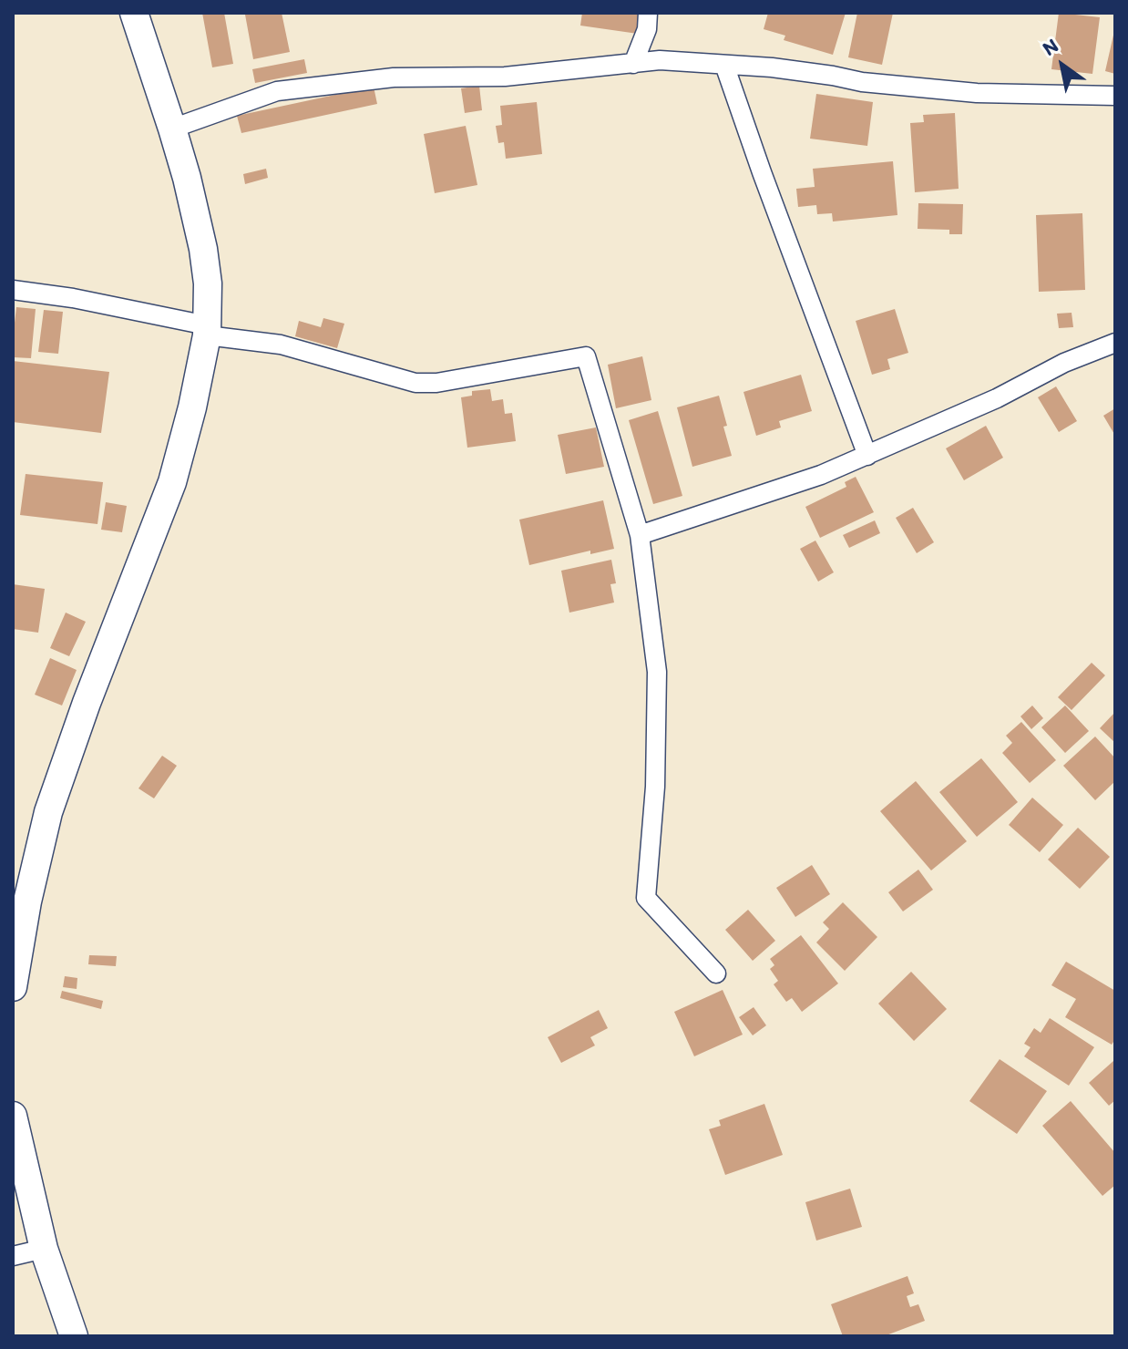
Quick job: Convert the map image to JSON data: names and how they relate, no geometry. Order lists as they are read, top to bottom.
{
  "north": "top left"
}
